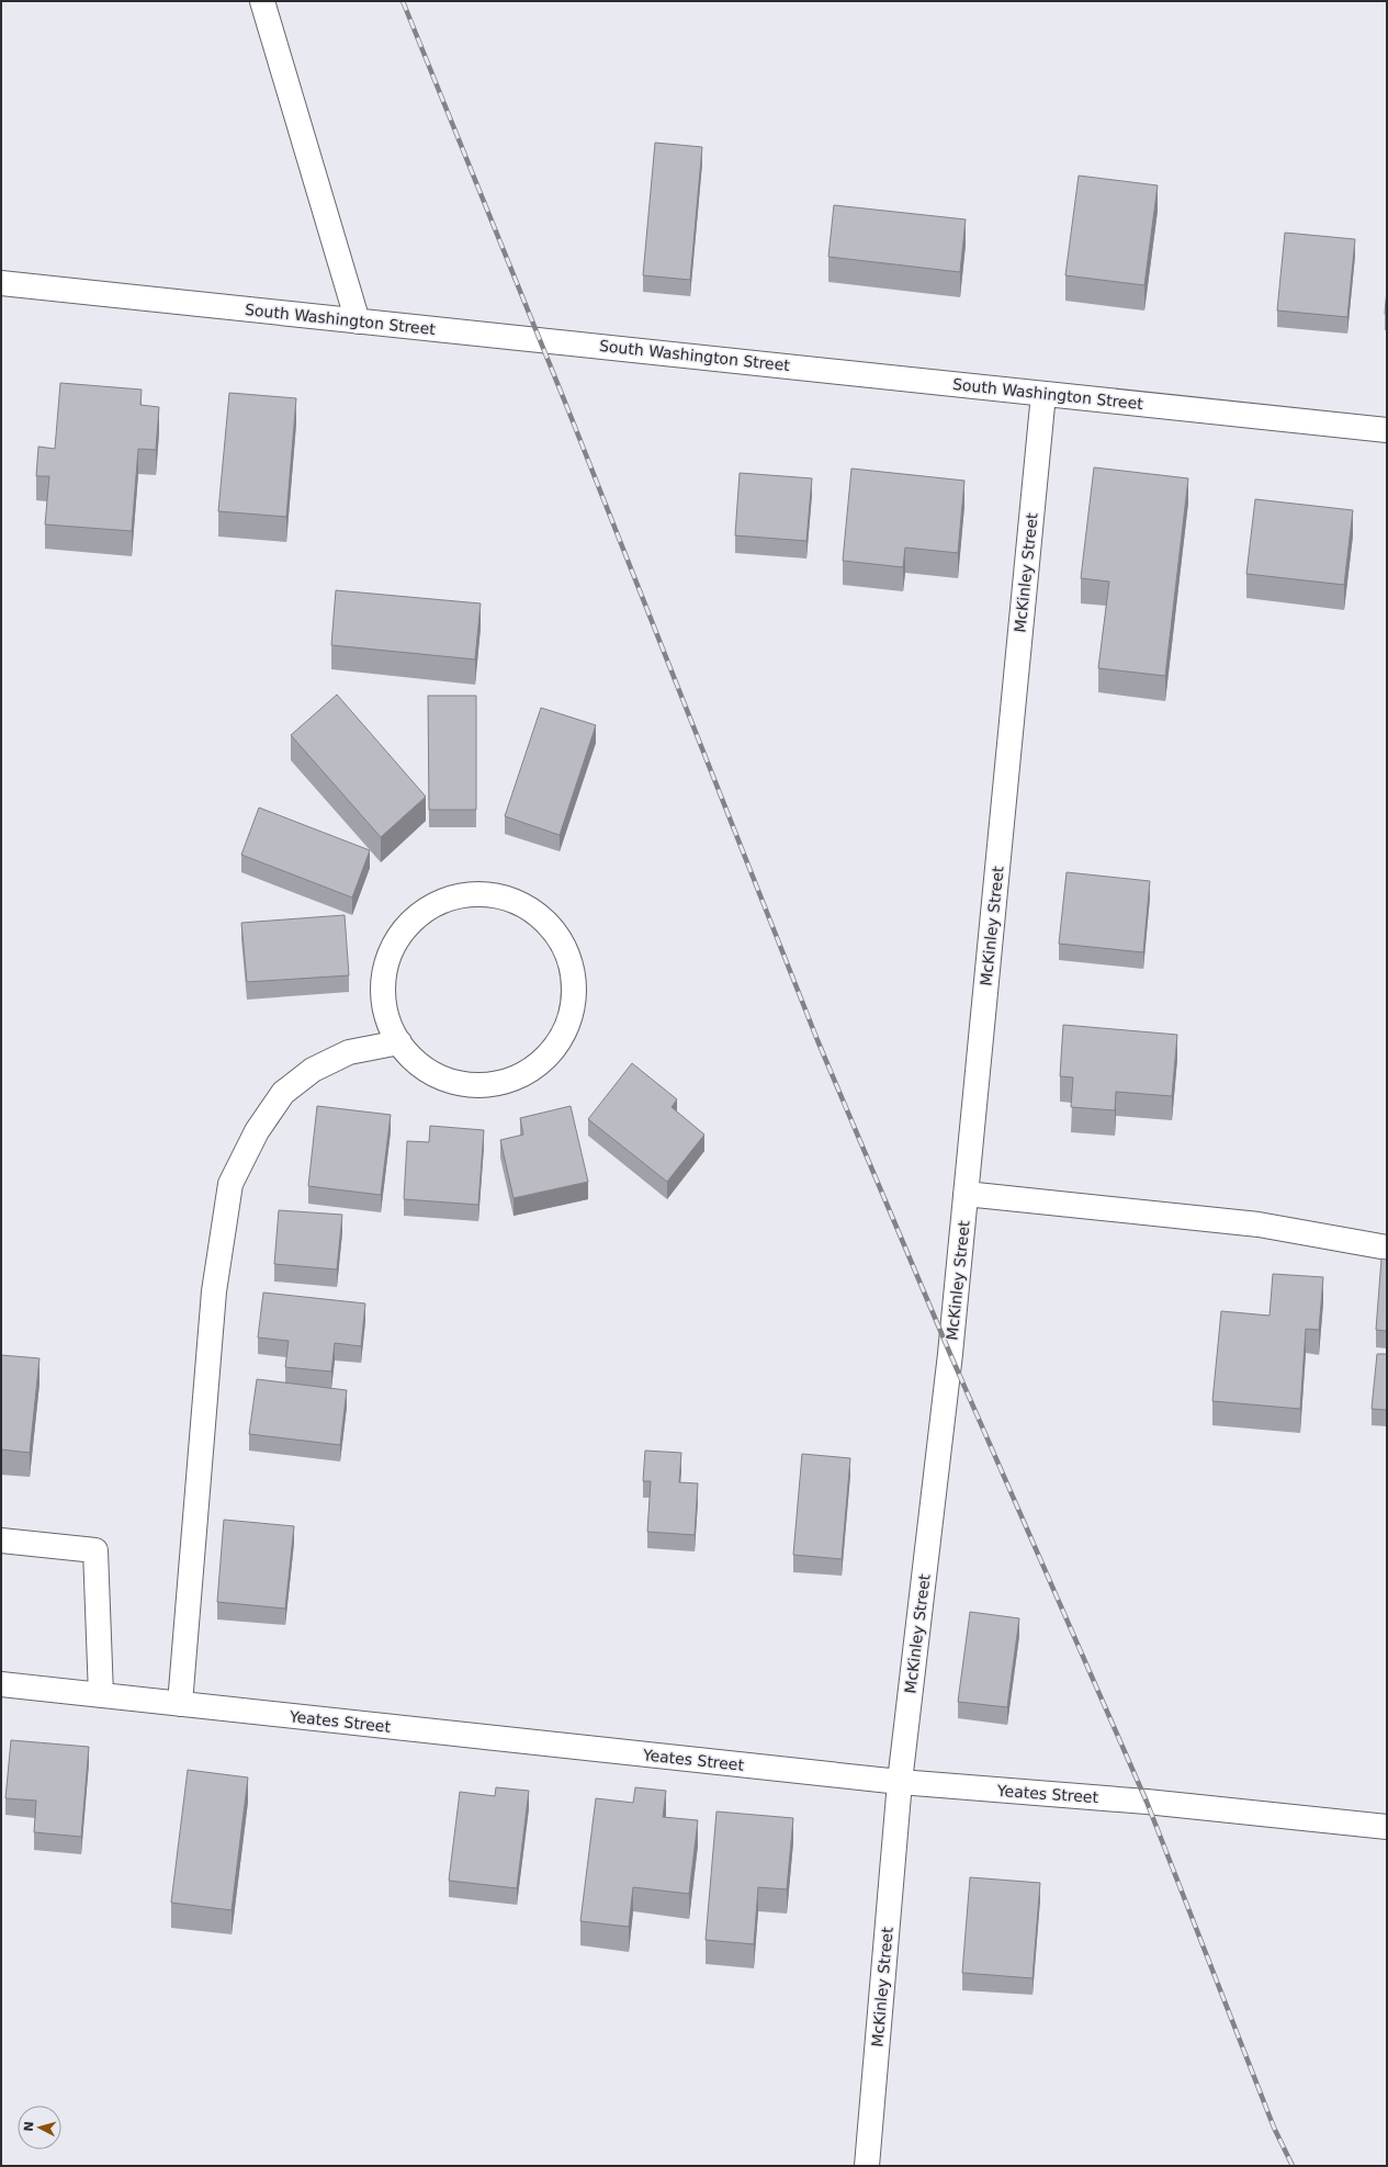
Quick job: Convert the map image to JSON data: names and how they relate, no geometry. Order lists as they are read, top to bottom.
{
  "streets": {
    "street": ["South Washington Street", "McKinley Street", "Yeates Street"]
  },
  "crossings": [
    ["South Washington Street", "McKinley Street"],
    ["McKinley Street", "Yeates Street"]
  ],
  "north": "left"
}
